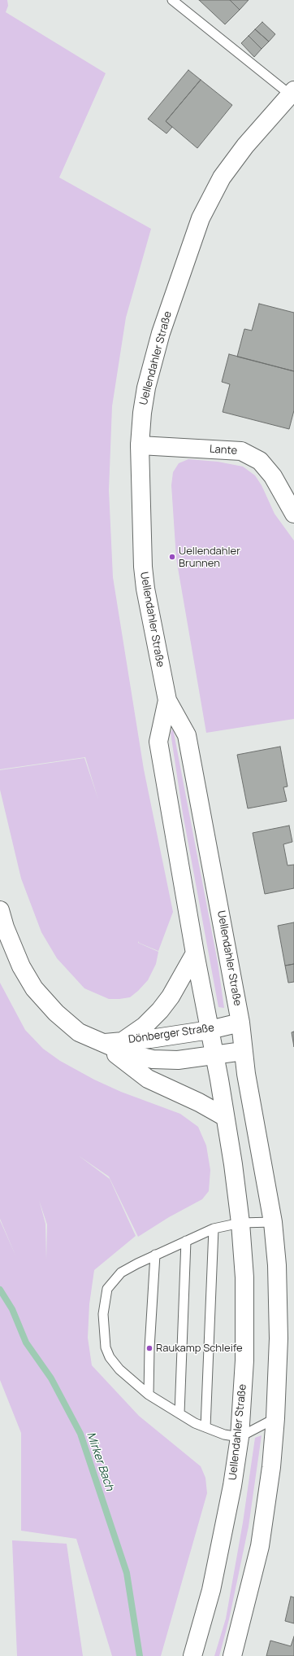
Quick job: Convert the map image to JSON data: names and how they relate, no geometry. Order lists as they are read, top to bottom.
{
  "streets": {
    "main road": ["Uellendahler Straße", "Lante", "Dönberger Straße"]
  },
  "crossings": [
    ["Uellendahler Straße", "Lante"],
    ["Uellendahler Straße", "Dönberger Straße"]
  ],
  "water": ["Mirker Bach"],
  "places": ["Uellendahler Brunnen", "Raukamp Schleife"]
}
